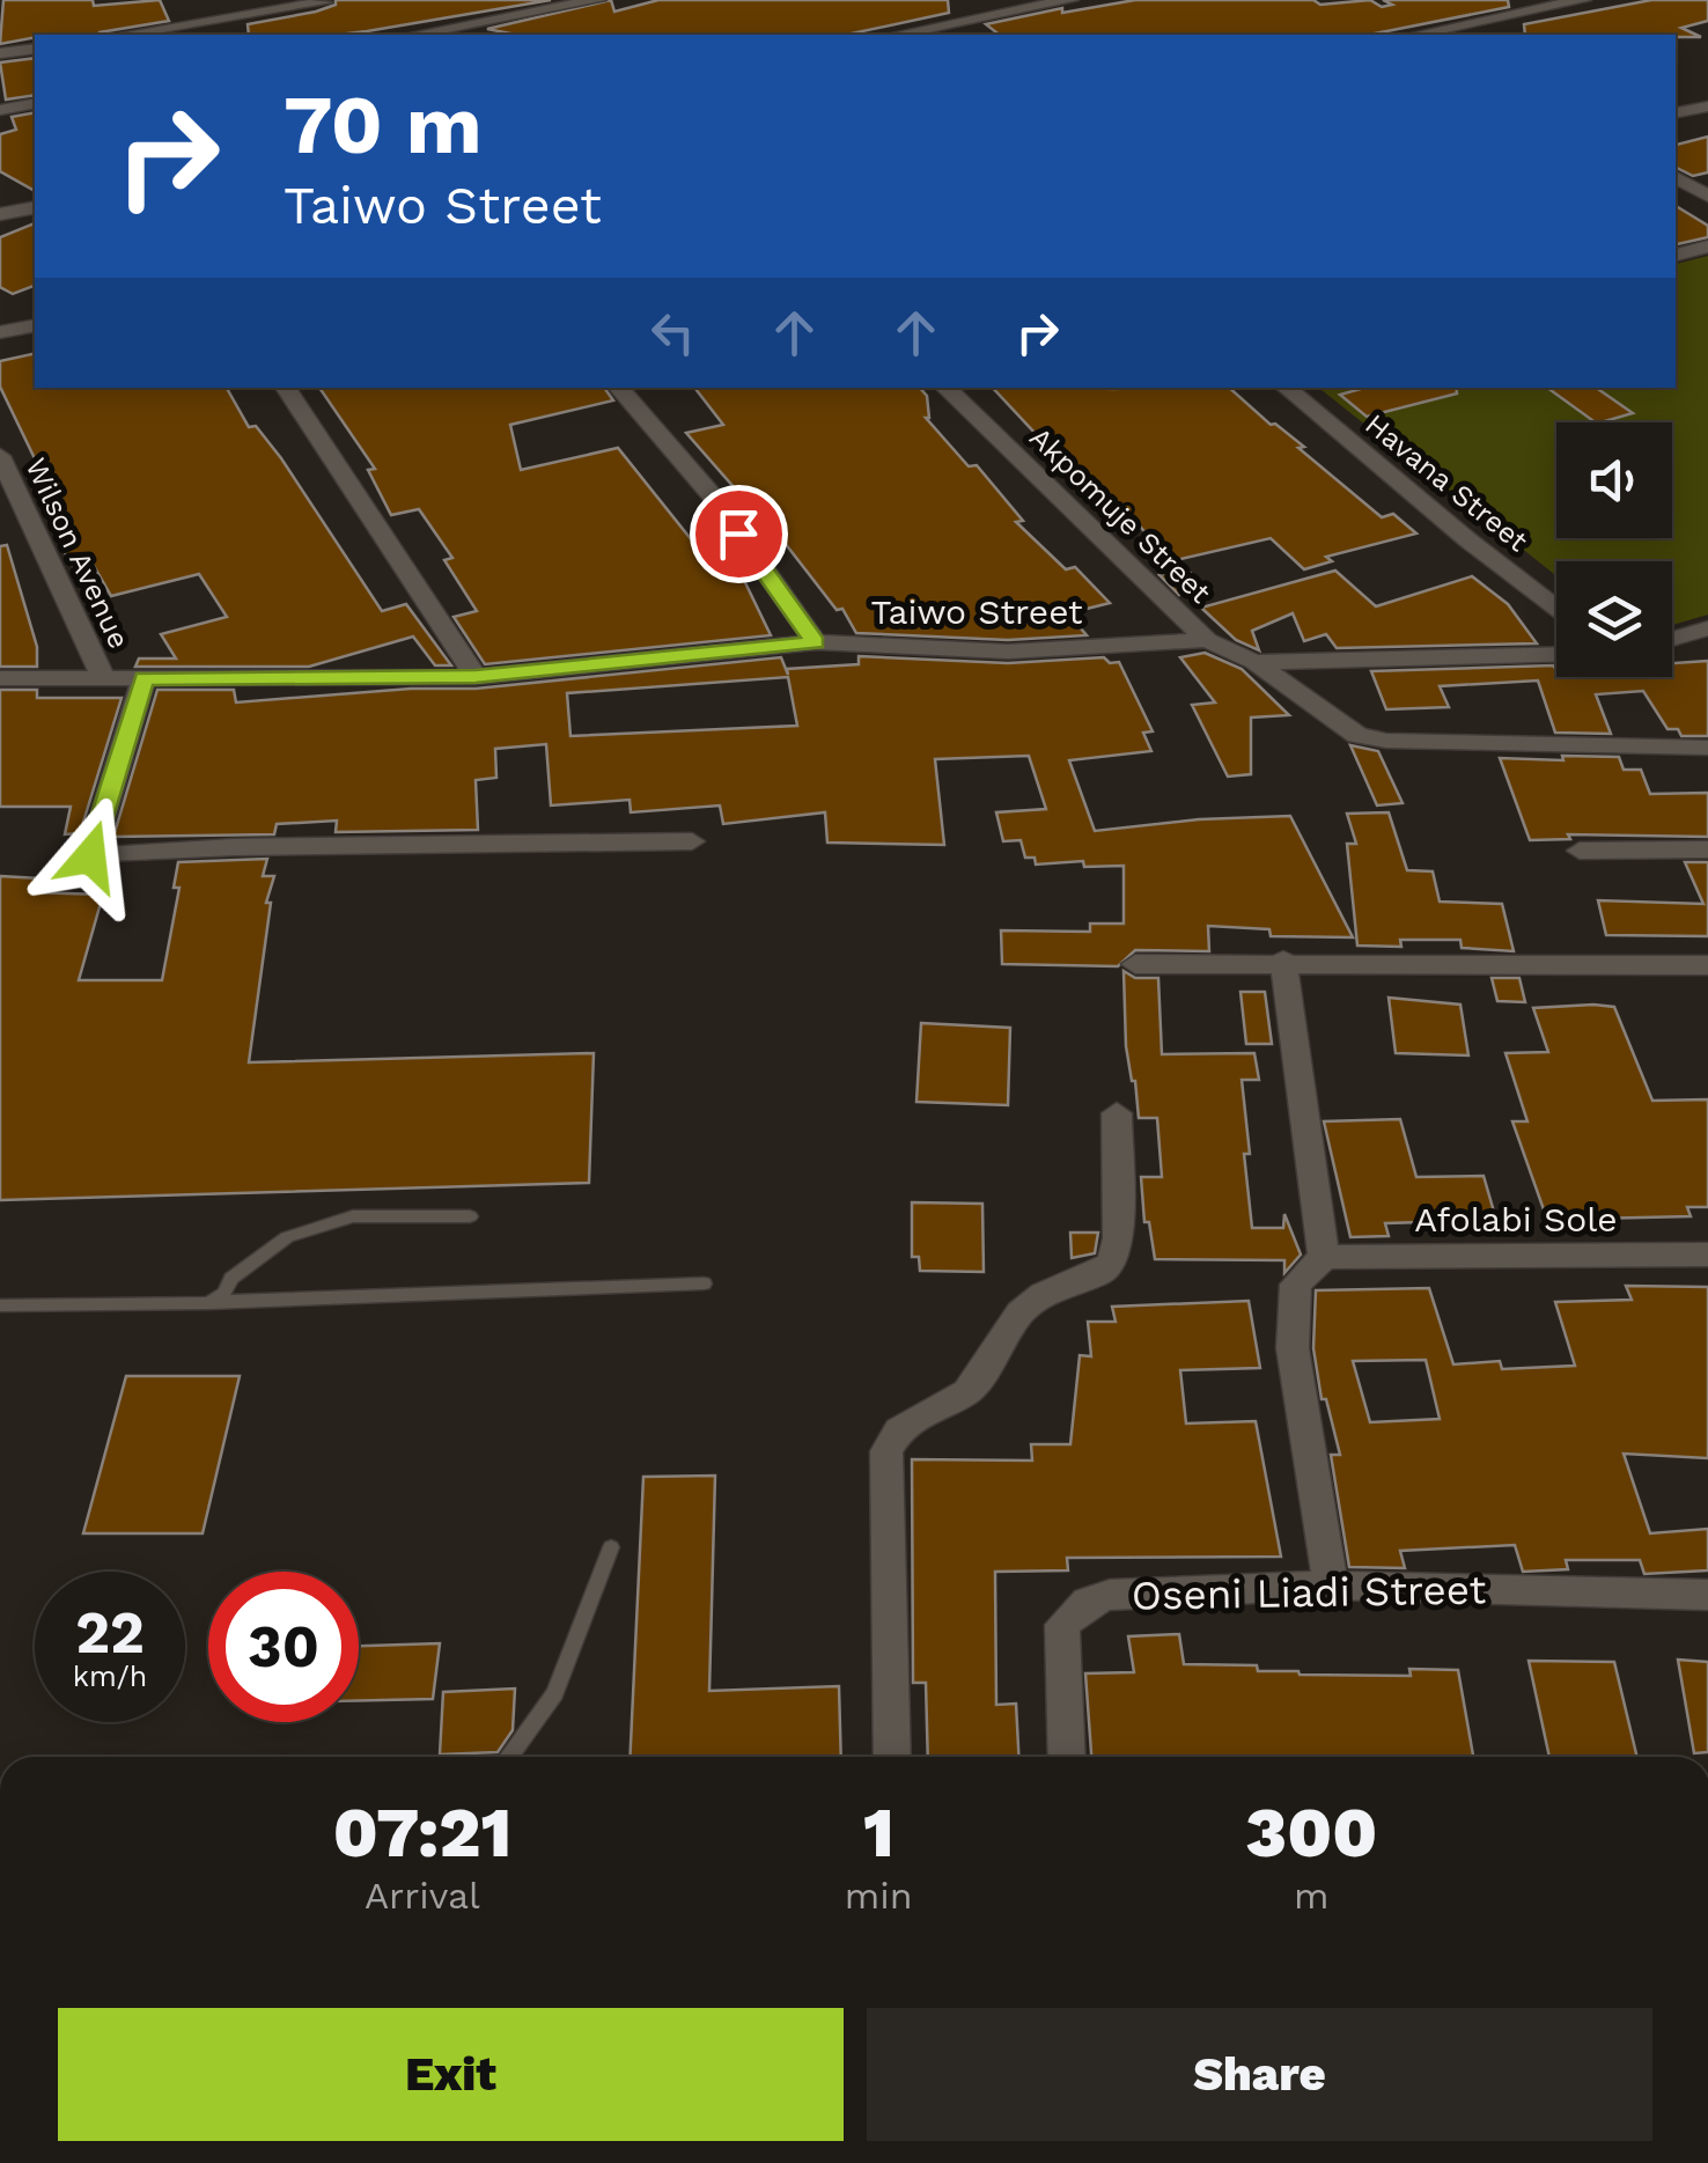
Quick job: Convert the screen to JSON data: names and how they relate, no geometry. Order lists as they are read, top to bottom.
{
  "streets": {
    "street": [
      "Havana Street",
      "Akpomuje Street",
      "Wilson Avenue",
      "Taiwo Street",
      "Afolabi Sole",
      "Oseni Liadi Street"
    ]
  },
  "crossings": [
    ["Akpomuje Street", "Taiwo Street"],
    ["Wilson Avenue", "Taiwo Street"]
  ],
  "page": {
    "turn": ["70 m", "Taiwo Street"],
    "speed": "22 km/h",
    "limit": "30",
    "eta": [
      "07:21",
      "Arrival",
      "1",
      "min",
      "300",
      "m"
    ],
    "buttons": ["Exit", "Share"]
  }
}
